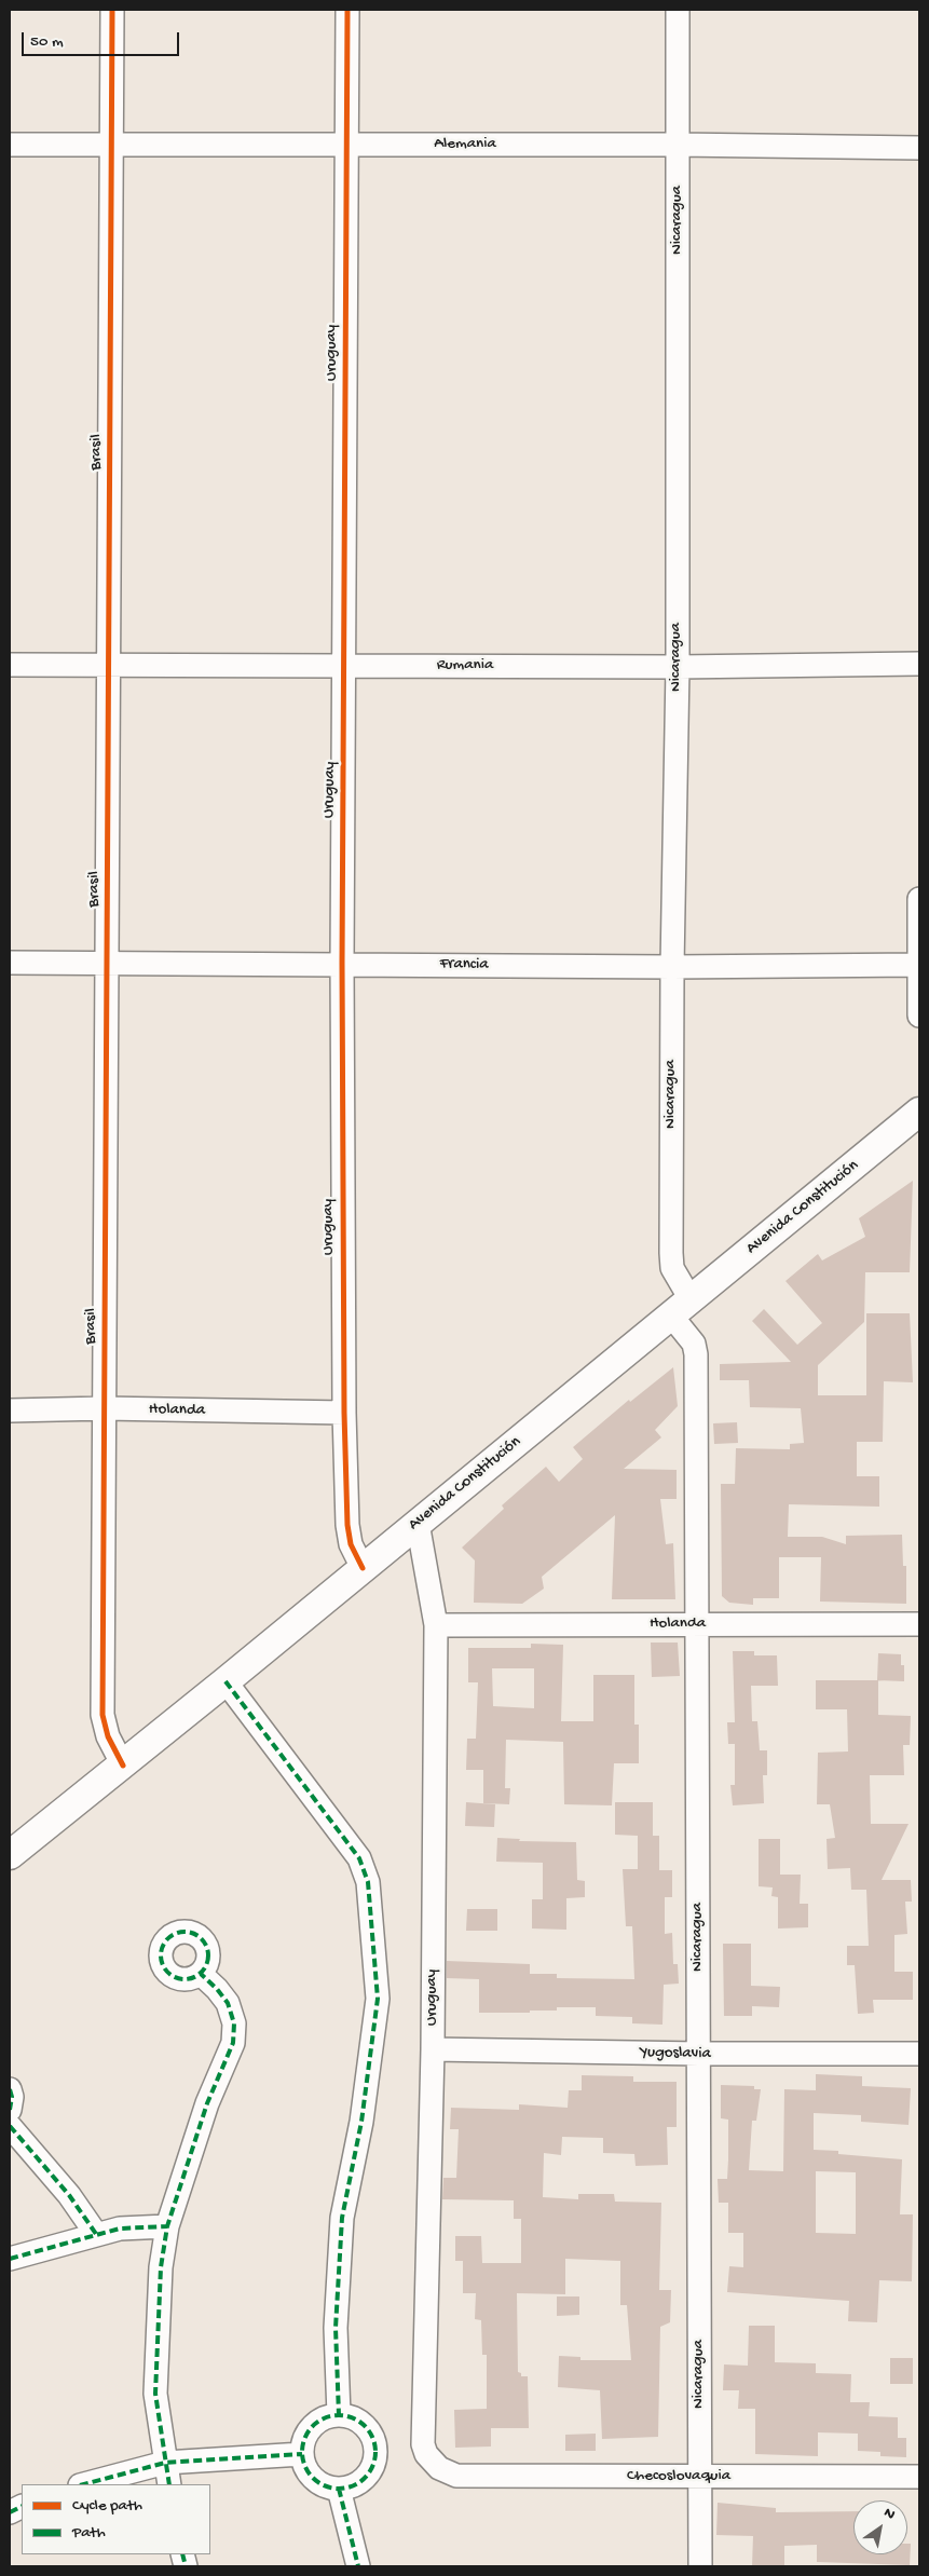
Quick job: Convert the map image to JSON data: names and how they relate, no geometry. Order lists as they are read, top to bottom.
{
  "streets": {
    "main road": ["Avenida Constitución"],
    "street": [
      "Alemania",
      "Nicaragua",
      "Uruguay",
      "Brasil",
      "Rumania",
      "Francia",
      "Holanda",
      "Yugoslavia",
      "Checoslovaquia"
    ]
  },
  "crossings": [
    ["Alemania", "Nicaragua"],
    ["Alemania", "Uruguay"],
    ["Alemania", "Brasil"],
    ["Nicaragua", "Rumania"],
    ["Nicaragua", "Francia"],
    ["Nicaragua", "Avenida Constitución"],
    ["Nicaragua", "Holanda"],
    ["Nicaragua", "Yugoslavia"],
    ["Nicaragua", "Checoslovaquia"],
    ["Uruguay", "Rumania"],
    ["Uruguay", "Francia"],
    ["Uruguay", "Avenida Constitución"],
    ["Uruguay", "Holanda"],
    ["Uruguay", "Yugoslavia"],
    ["Uruguay", "Checoslovaquia"],
    ["Brasil", "Rumania"],
    ["Brasil", "Francia"],
    ["Brasil", "Avenida Constitución"],
    ["Brasil", "Holanda"]
  ],
  "legend": ["Cycle path", "Path"],
  "scale_bar": "50 m",
  "north": "top right"
}
